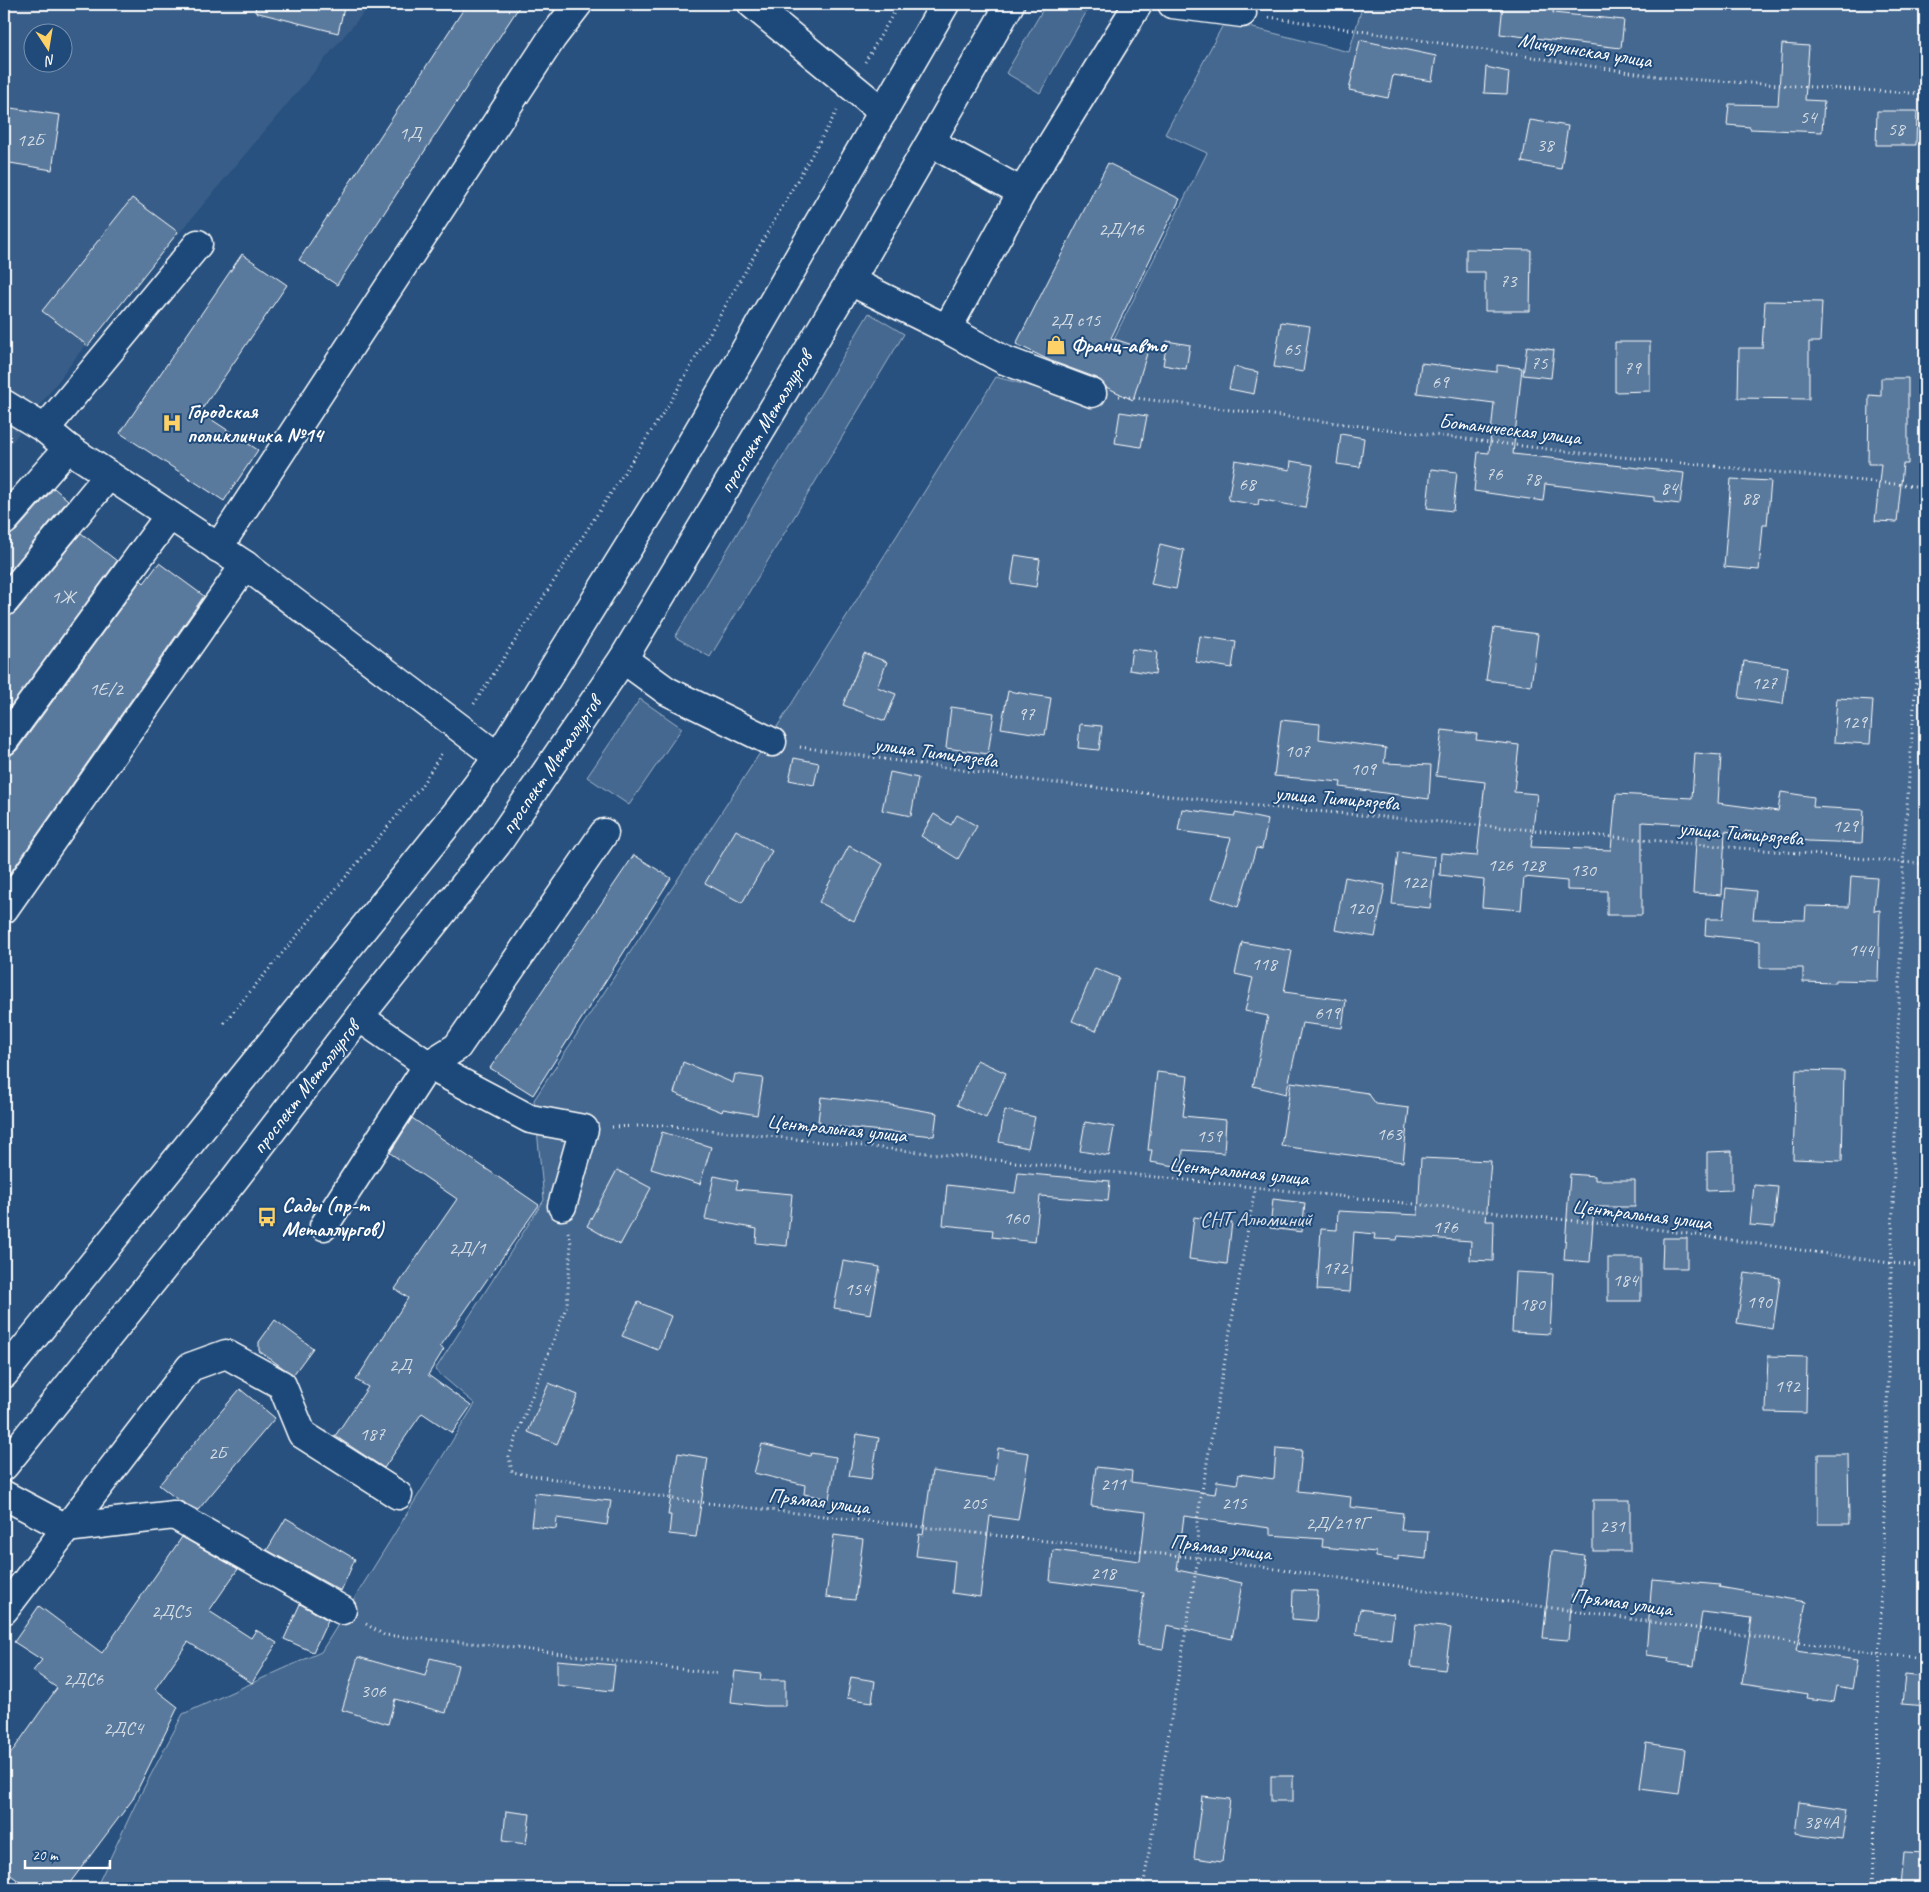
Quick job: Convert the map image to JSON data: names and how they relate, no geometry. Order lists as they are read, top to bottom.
{
  "streets": {
    "main road": ["проспект Металлургов"],
    "path": [
      "Мичуринская улица",
      "Ботаническая улица",
      "улица Тимирязева",
      "Центральная улица",
      "Прямая улица"
    ]
  },
  "parks": ["СНТ Алюминий"],
  "places": {
    "shop": ["Франц-авто"],
    "hospital": ["Городская поликлиника №14"],
    "bus stop": ["Сады (пр-т Металлургов)"]
  },
  "house_numbers": [
    "54",
    "58",
    "1Д",
    "12Б",
    "38",
    "2Д/16",
    "73",
    "2Д с15",
    "65",
    "75",
    "79",
    "69",
    "76",
    "78",
    "68",
    "84",
    "88",
    "1Ж",
    "127",
    "1Е/2",
    "97",
    "129",
    "107",
    "109",
    "129",
    "126",
    "128",
    "130",
    "122",
    "120",
    "144",
    "118",
    "619",
    "163",
    "159",
    "160",
    "176",
    "2Д/1",
    "172",
    "184",
    "154",
    "190",
    "180",
    "2Д",
    "192",
    "187",
    "2Б",
    "211",
    "205",
    "215",
    "2Д/219Г",
    "231",
    "218",
    "2ДС5",
    "2ДС6",
    "306",
    "2ДС4",
    "384А"
  ],
  "scale_bar": "20 m",
  "north": "bottom"
}
